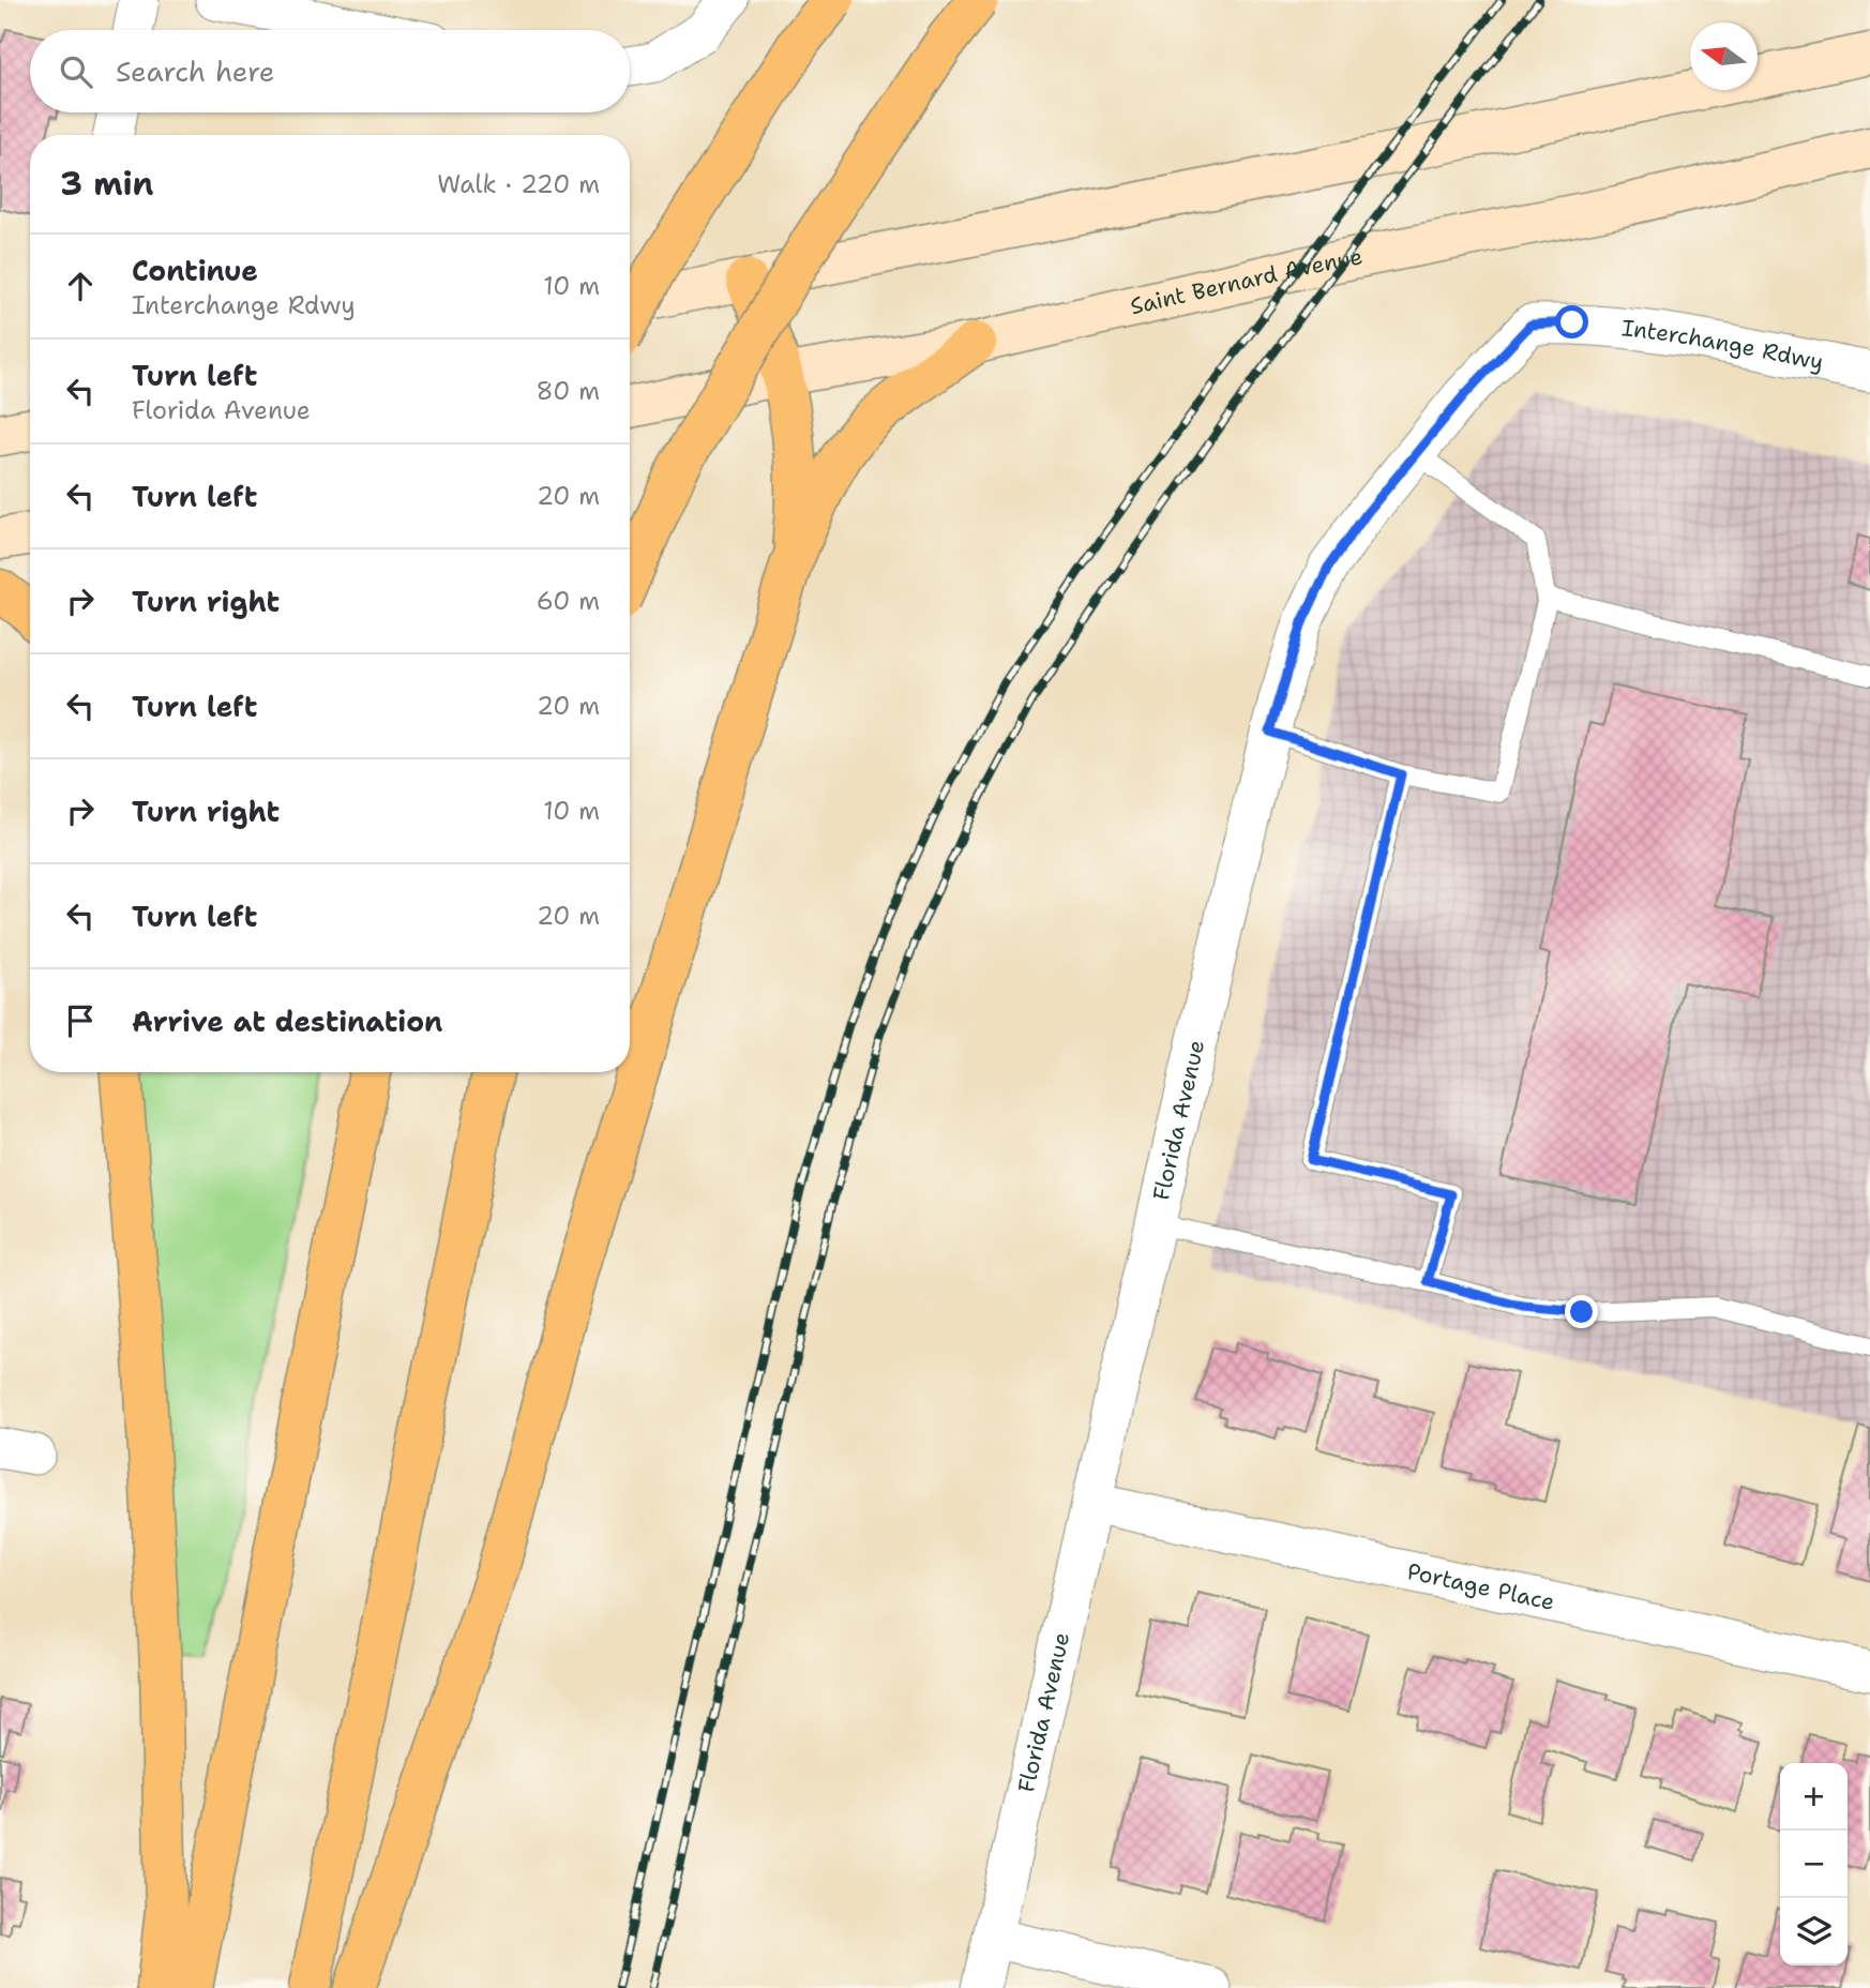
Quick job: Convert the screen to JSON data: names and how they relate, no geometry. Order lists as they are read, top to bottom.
{
  "streets": {
    "street": [
      "Saint Bernard Avenue",
      "Interchange Rdwy",
      "Florida Avenue",
      "Portage Place"
    ]
  },
  "crossings": [
    ["Interchange Rdwy", "Florida Avenue"],
    ["Florida Avenue", "Portage Place"]
  ],
  "north": "left",
  "page": {
    "search": "Search here",
    "heading": ["3 min", "Walk · 220 m"],
    "list": [
      ["Continue", "Interchange Rdwy", "10 m"],
      ["Turn left", "Florida Avenue", "80 m"],
      ["Turn left", "20 m"],
      ["Turn right", "60 m"],
      ["Turn left", "20 m"],
      ["Turn right", "10 m"],
      ["Turn left", "20 m"],
      "Arrive at destination"
    ],
    "map_buttons": ["+", "−"]
  }
}
